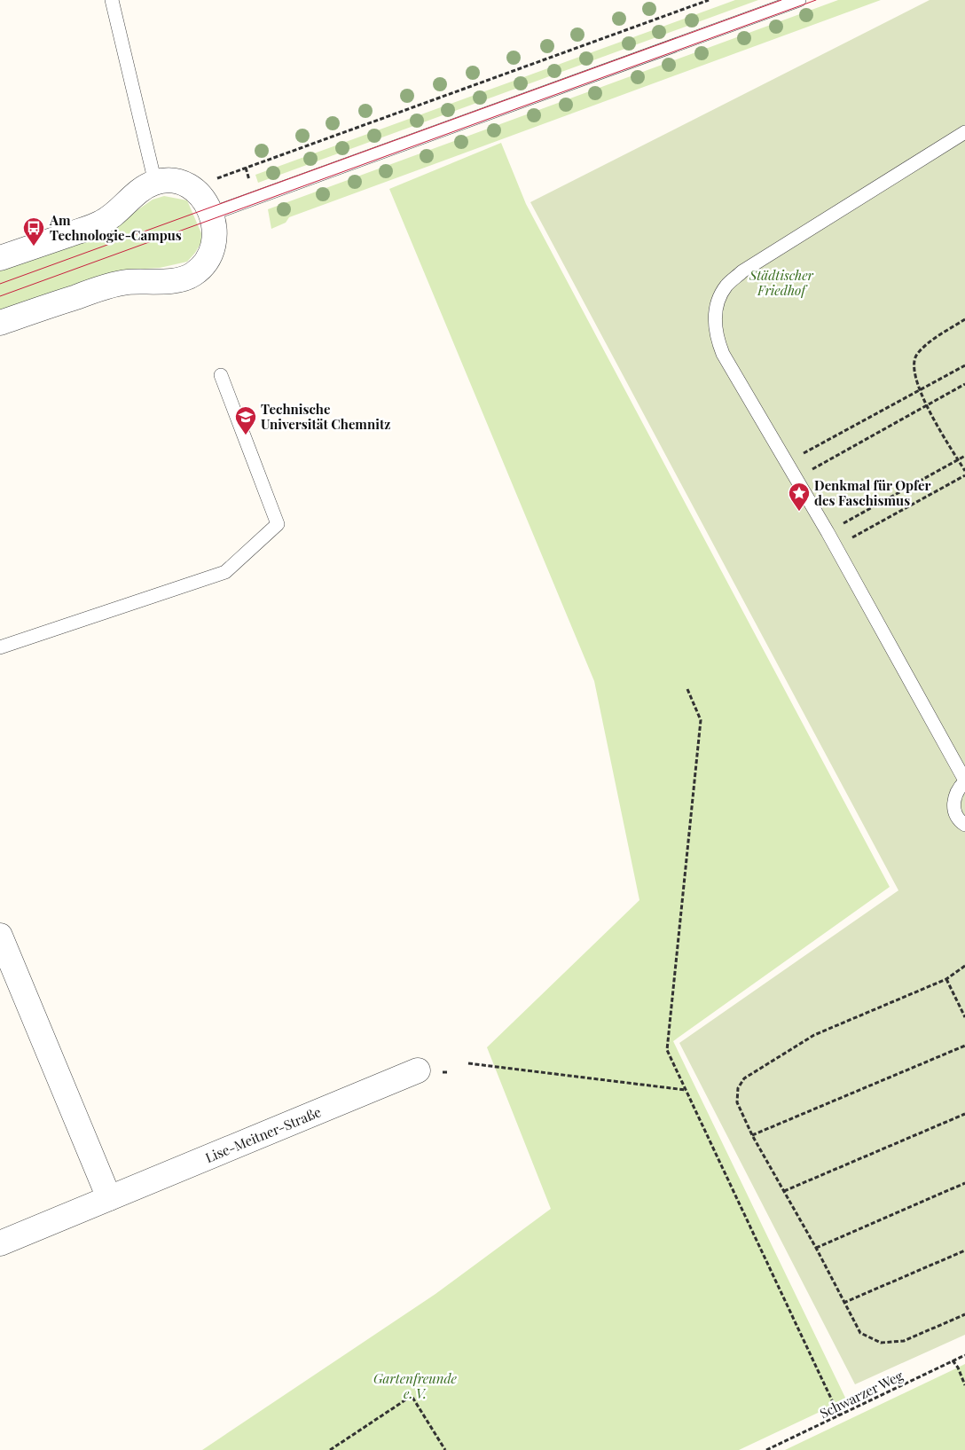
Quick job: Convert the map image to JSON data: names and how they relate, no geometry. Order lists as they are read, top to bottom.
{
  "streets": {
    "street": ["Lise-Meitner-Straße"],
    "path": ["Schwarzer Weg"]
  },
  "parks": ["Städtischer Friedhof", "Gartenfreunde e. V."],
  "places": {
    "bus stop": ["Am Technologie-Campus"],
    "school or university": ["Technische Universität Chemnitz"],
    "place": ["Denkmal für Opfer des Faschismus"]
  }
}
